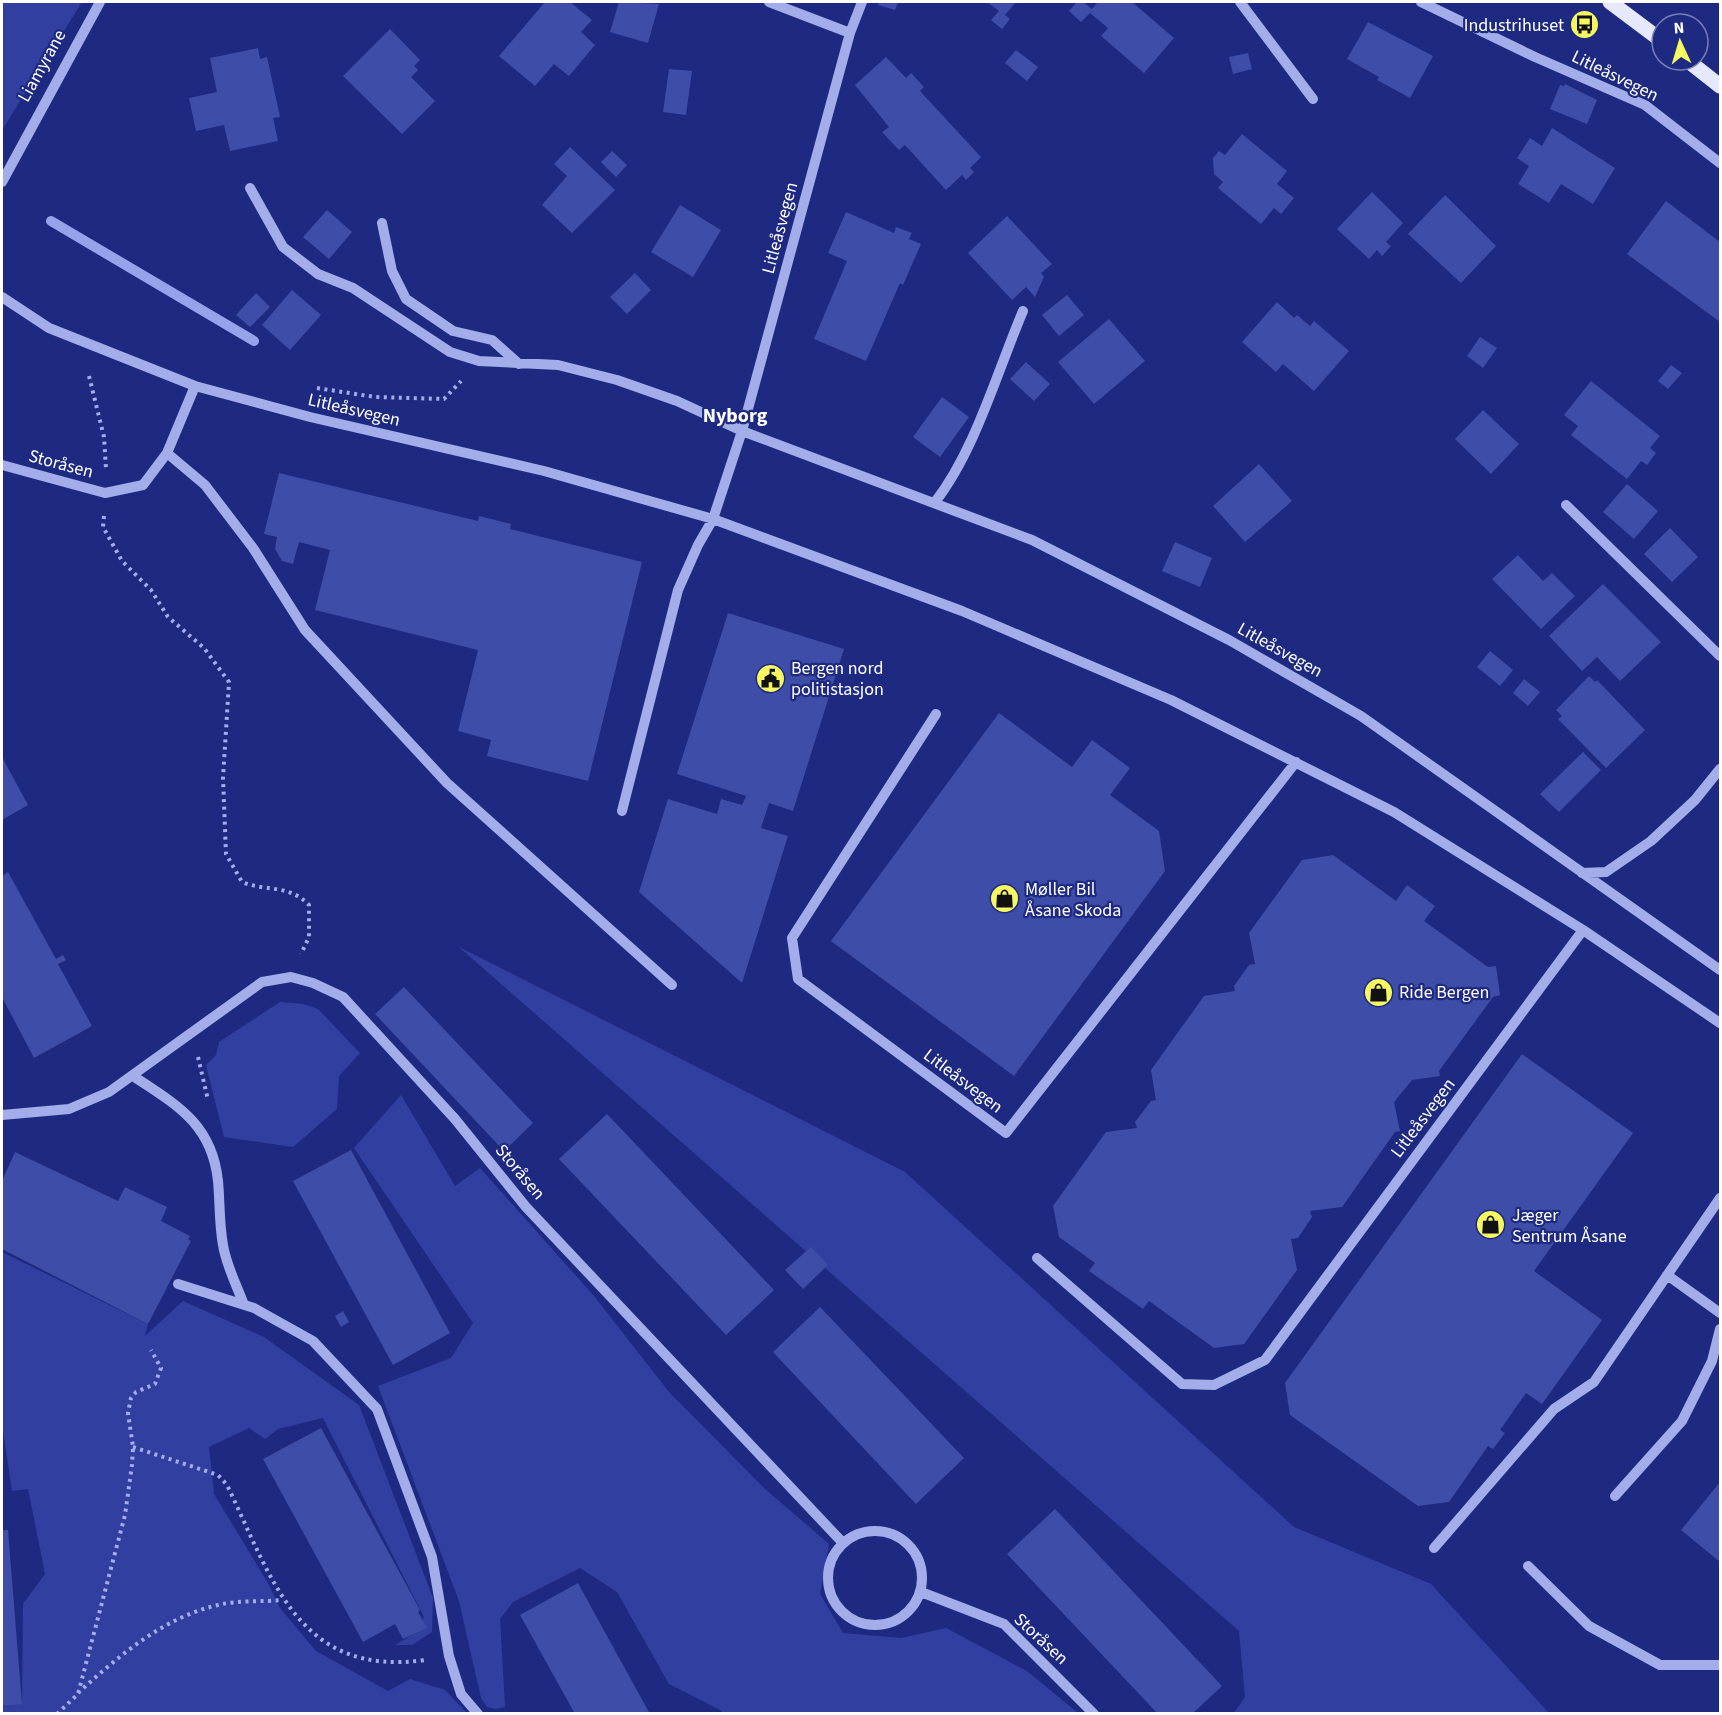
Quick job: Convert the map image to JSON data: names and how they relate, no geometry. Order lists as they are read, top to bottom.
{
  "streets": {
    "street": ["Liamyrane", "Litleåsvegen", "Storåsen"]
  },
  "crossings": [
    ["Litleåsvegen", "Storåsen"]
  ],
  "districts": ["Nyborg"],
  "places": {
    "bus stop": ["Industrihuset"],
    "public building": ["Bergen nord politistasjon"],
    "shop": ["Møller Bil Åsane Skoda", "Ride Bergen", "Jæger Sentrum Åsane"]
  },
  "north": "top"
}
